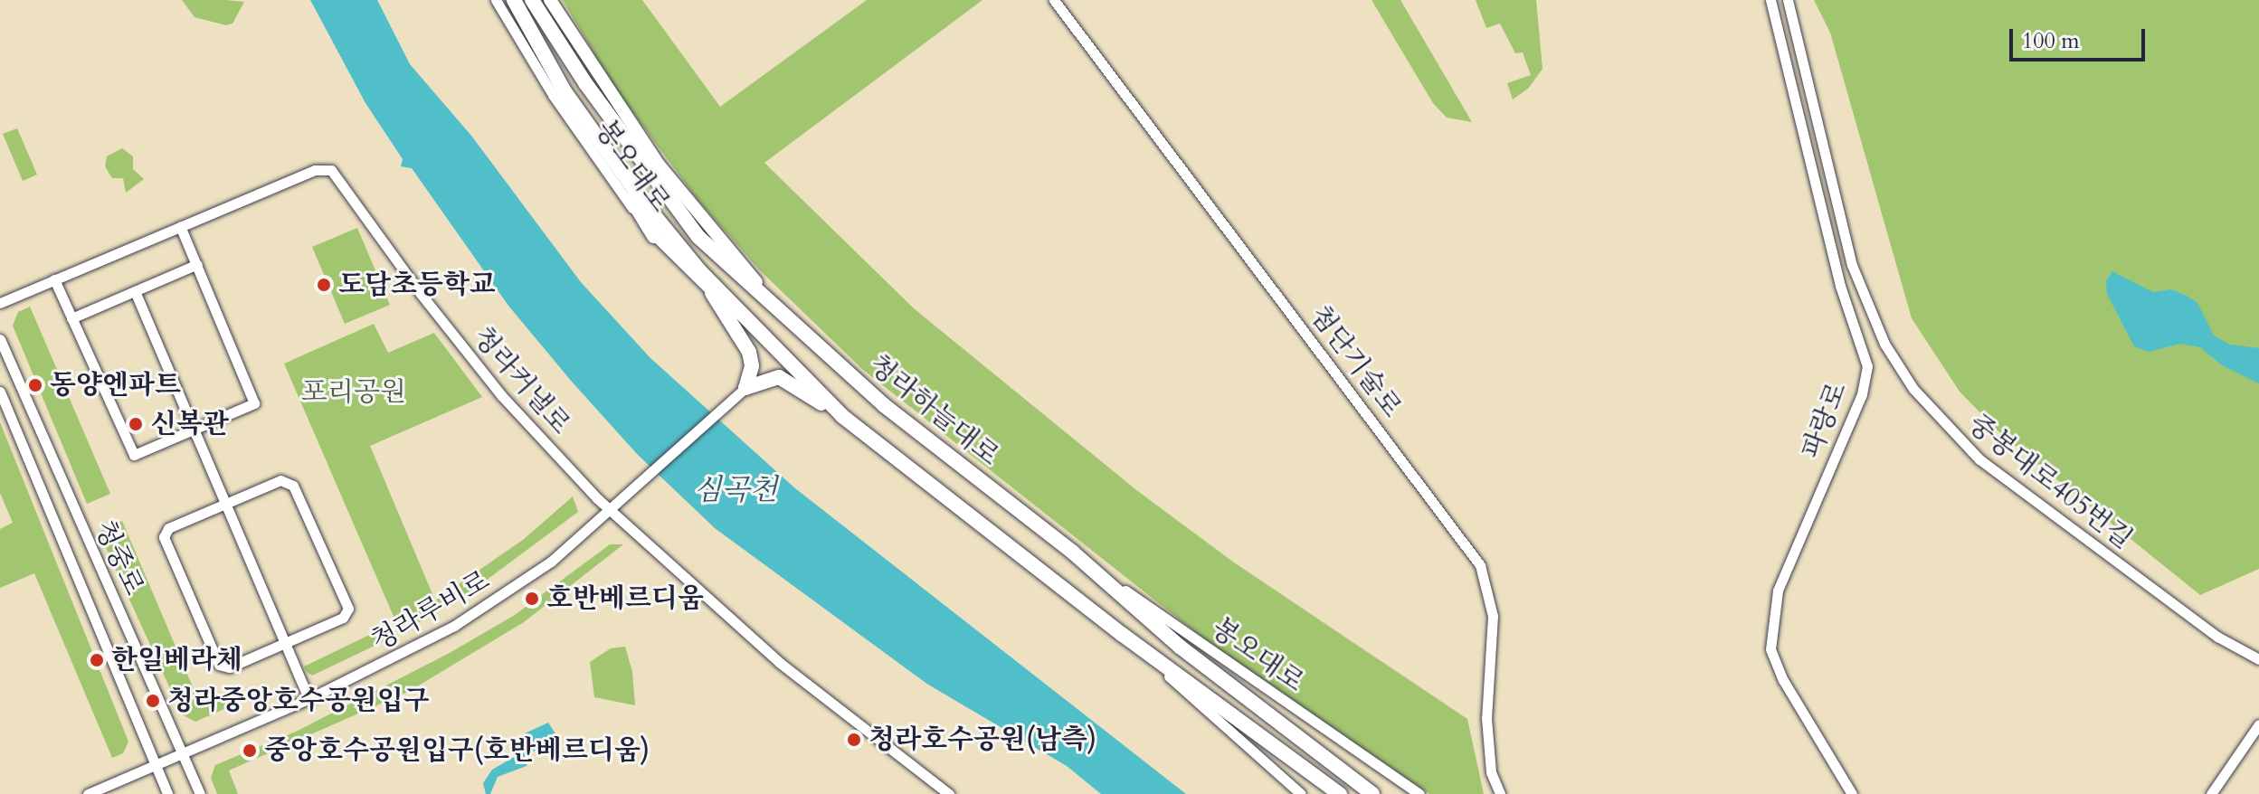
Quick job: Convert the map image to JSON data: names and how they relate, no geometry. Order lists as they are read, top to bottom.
{
  "streets": {
    "highway": ["청라하늘대로"],
    "main road": ["봉오대로"],
    "street": [
      "첨단기술로",
      "청라커낼로",
      "파랑로",
      "중봉대로405번길",
      "청중로",
      "청라루비로"
    ]
  },
  "crossings": [
    ["봉오대로", "청라하늘대로"],
    ["청라커낼로", "청라루비로"],
    ["청중로", "청라루비로"]
  ],
  "water": ["심곡천"],
  "parks": ["포리공원"],
  "places": [
    "도담초등학교",
    "동양엔파트",
    "신복관",
    "호반베르디움",
    "한일베라체",
    "청라중앙호수공원입구",
    "청라호수공원(남측)",
    "중앙호수공원입구(호반베르디움)"
  ],
  "scale_bar": "100 m"
}
